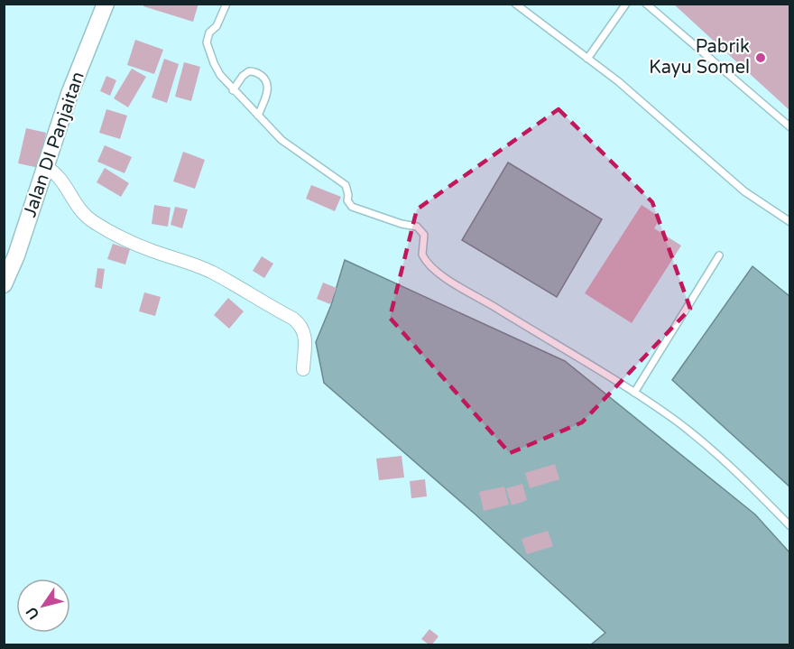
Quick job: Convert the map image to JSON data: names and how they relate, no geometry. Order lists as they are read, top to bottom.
{
  "streets": {
    "main road": ["Jalan DI Panjaitan"]
  },
  "places": ["Pabrik Kayu Somel"],
  "north": "bottom left"
}
